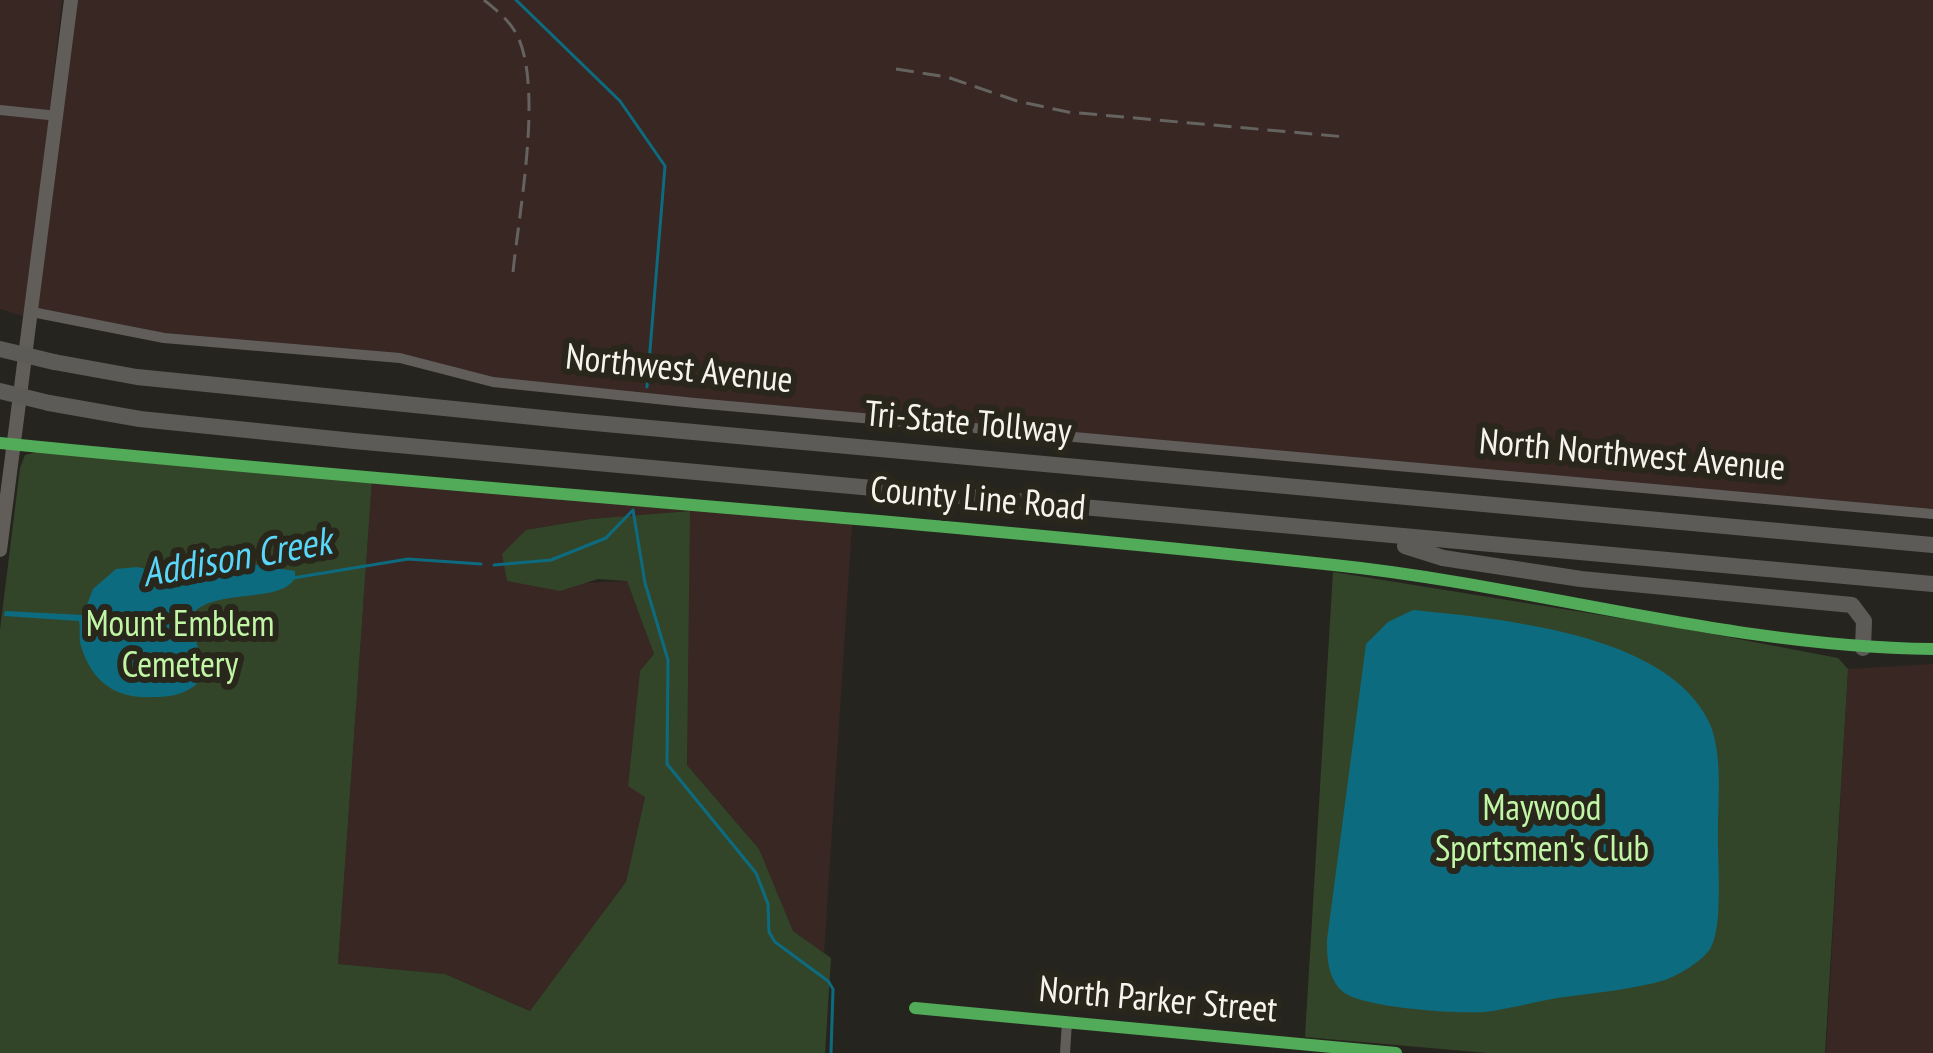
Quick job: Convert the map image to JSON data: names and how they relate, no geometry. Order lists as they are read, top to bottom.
{
  "streets": {
    "highway": ["Tri-State Tollway"],
    "street": [
      "Northwest Avenue",
      "North Northwest Avenue",
      "County Line Road",
      "North Parker Street"
    ]
  },
  "crossings": [
    ["Northwest Avenue", "North Northwest Avenue"]
  ],
  "water": ["Addison Creek"],
  "parks": ["Mount Emblem Cemetery", "Maywood Sportsmen's Club"]
}
